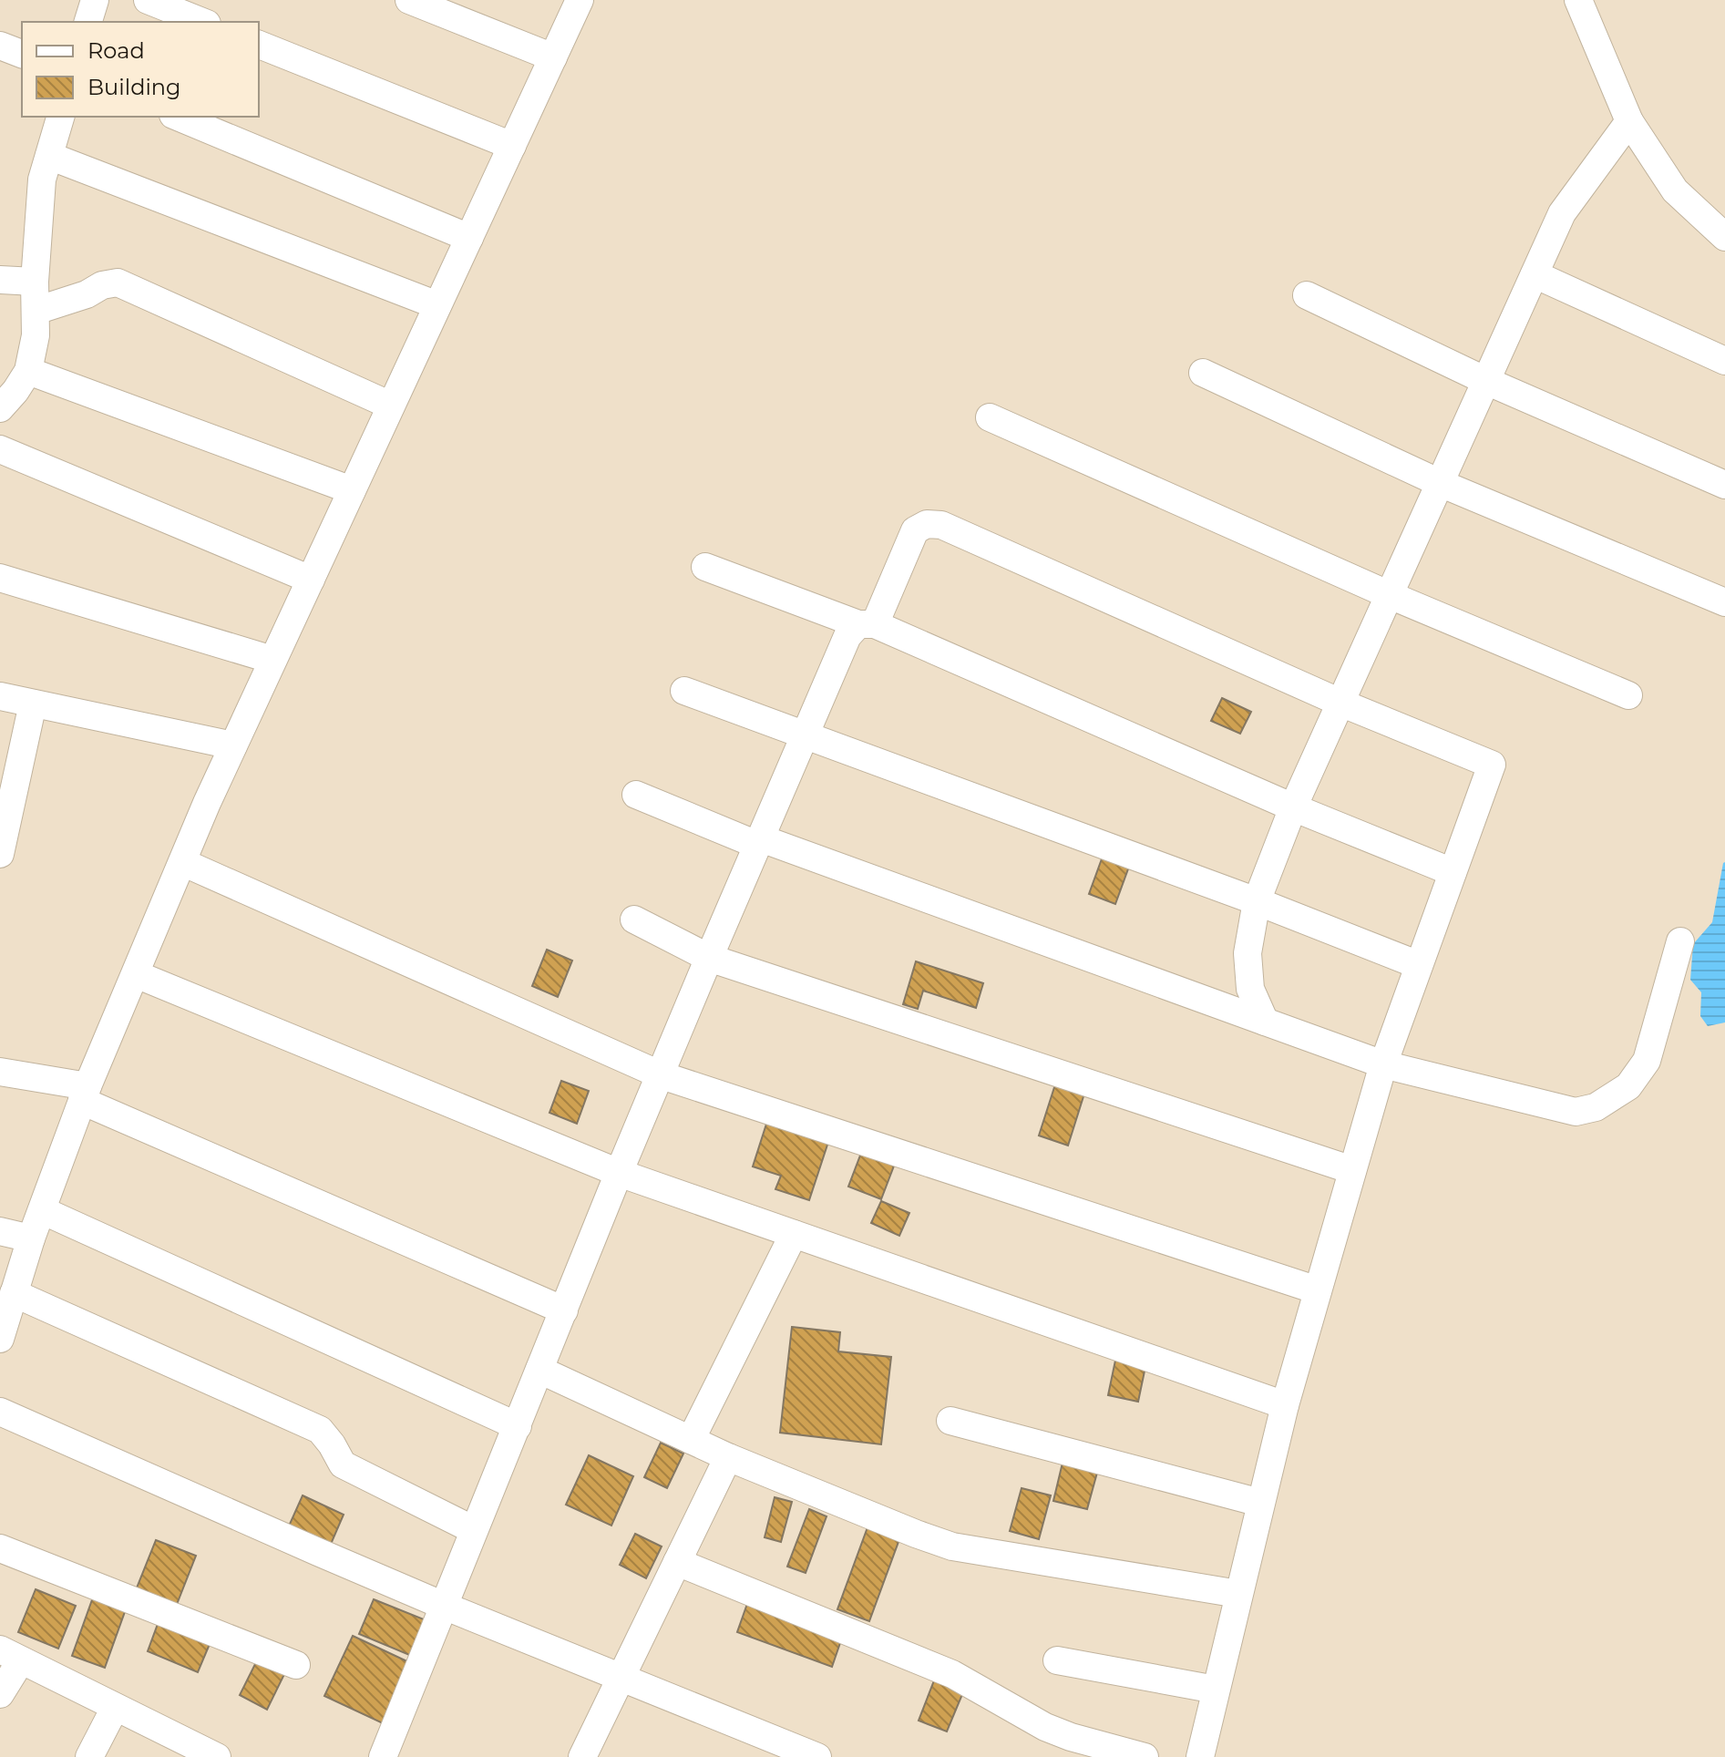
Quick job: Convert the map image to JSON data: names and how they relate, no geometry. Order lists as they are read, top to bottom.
{
  "legend": ["Road", "Building"]
}
